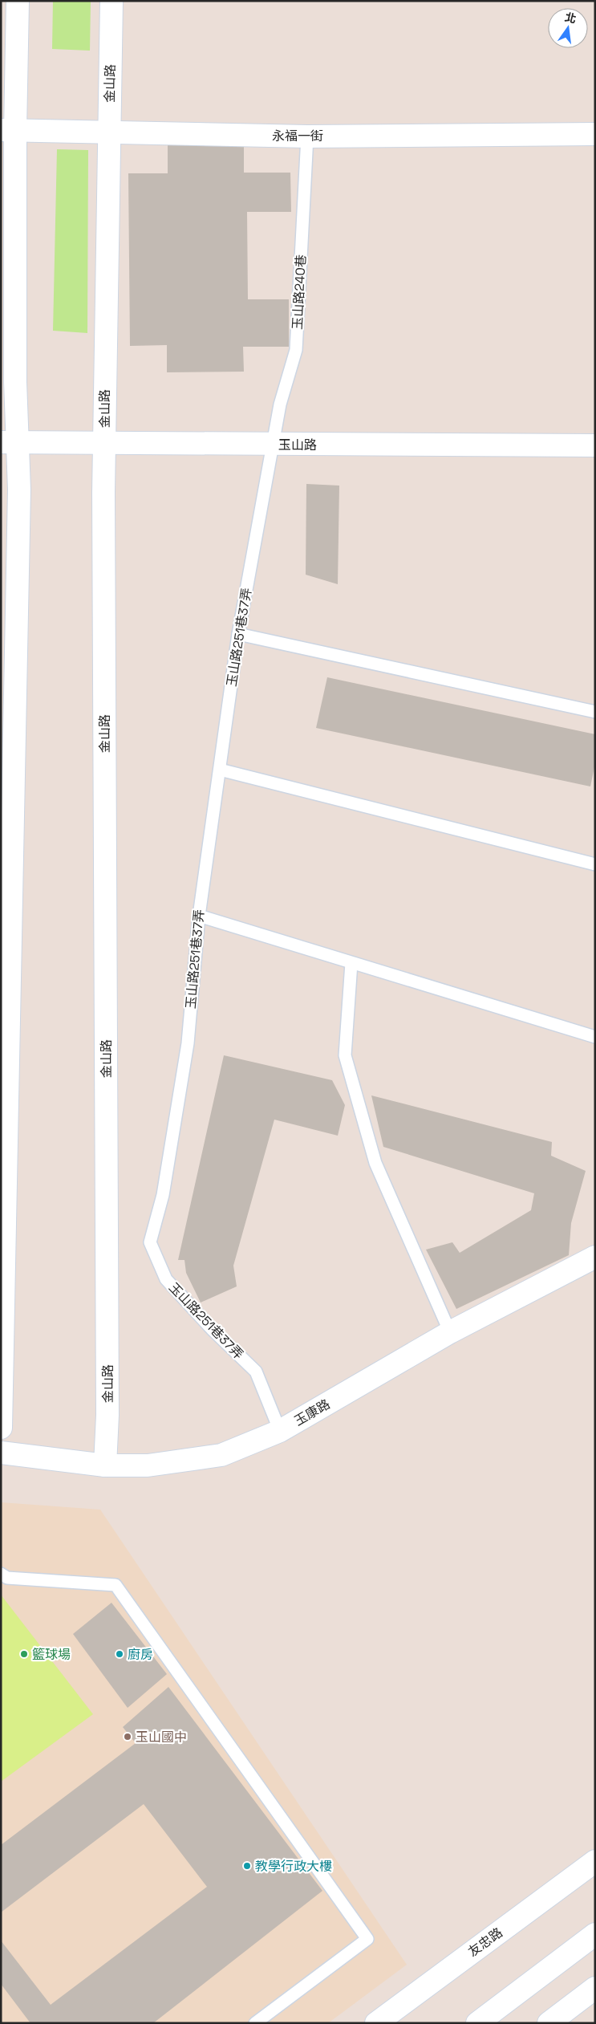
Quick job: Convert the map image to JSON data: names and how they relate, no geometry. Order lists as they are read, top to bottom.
{
  "streets": {
    "street": [
      "金山路",
      "永福一街",
      "玉山路",
      "玉康路",
      "友忠路"
    ],
    "lane": ["玉山路240巷", "玉山路251巷37弄"]
  },
  "crossings": [
    ["金山路", "永福一街"],
    ["金山路", "玉山路"],
    ["金山路", "玉康路"],
    ["永福一街", "玉山路240巷"],
    ["玉山路240巷", "玉山路"],
    ["玉山路240巷", "玉山路251巷37弄"],
    ["玉山路", "玉山路251巷37弄"],
    ["玉山路251巷37弄", "玉康路"]
  ],
  "places": [
    "籃球場",
    "廚房",
    "玉山國中",
    "教學行政大樓"
  ],
  "north": "top"
}
